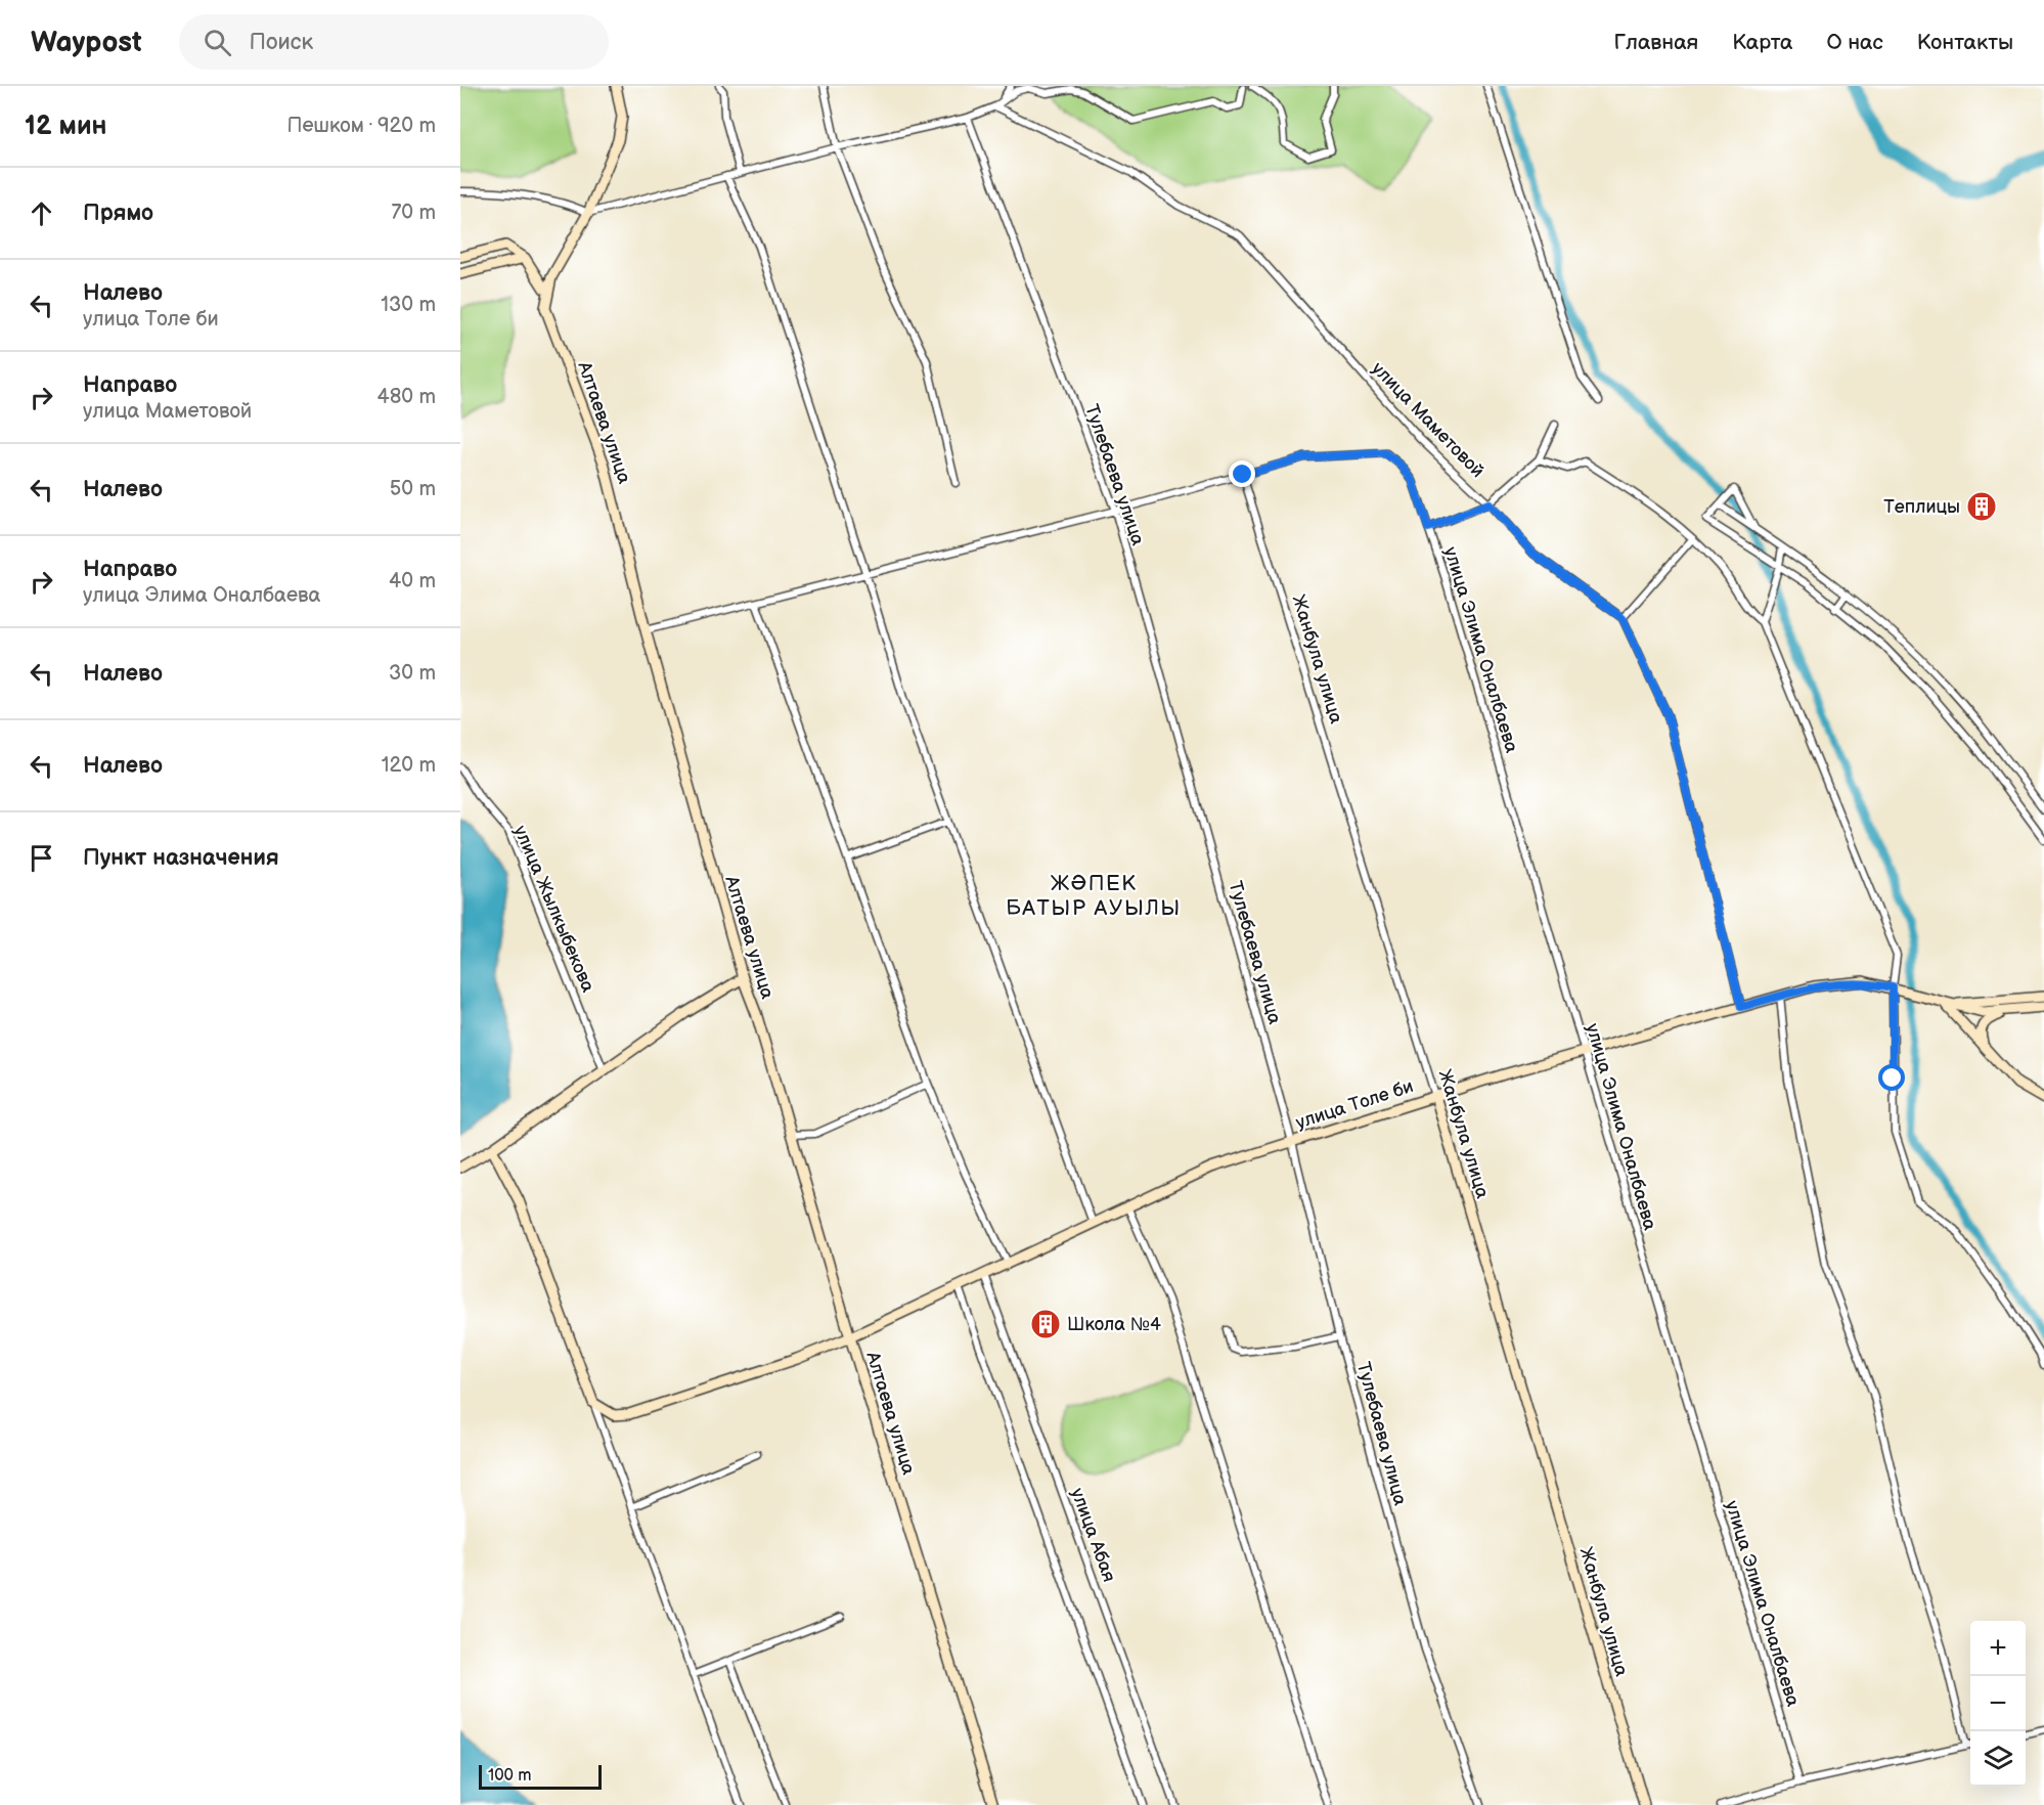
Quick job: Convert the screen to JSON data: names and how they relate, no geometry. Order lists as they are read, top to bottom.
{
  "streets": {
    "street": [
      "улица Маметовой",
      "Алтаева улица",
      "Тулебаева улица",
      "улица Элима Оналбаева",
      "Жанбула улица",
      "улица Жылкыбекова",
      "улица Толе би",
      "улица Абая"
    ]
  },
  "crossings": [
    ["улица Маметовой", "улица Толе би"],
    ["Алтаева улица", "улица Толе би"],
    ["Тулебаева улица", "улица Толе би"],
    ["улица Элима Оналбаева", "Жанбула улица"],
    ["улица Элима Оналбаева", "улица Толе би"],
    ["Жанбула улица", "улица Толе би"],
    ["улица Толе би", "улица Абая"]
  ],
  "districts": ["ЖӘПЕК БАТЫР АУЫЛЫ"],
  "places": {
    "building": ["Теплицы", "Школа №4"]
  },
  "scale_bar": "100 m",
  "page": {
    "header": "Waypost",
    "search": "Поиск",
    "nav": [
      "Главная",
      "Карта",
      "О нас",
      "Контакты"
    ],
    "heading": ["12 мин", "Пешком · 920 m"],
    "list": [
      ["Прямо", "70 m"],
      ["Налево", "улица Толе би", "130 m"],
      ["Направо", "улица Маметовой", "480 m"],
      ["Налево", "50 m"],
      ["Направо", "улица Элима Оналбаева", "40 m"],
      ["Налево", "30 m"],
      ["Налево", "120 m"],
      "Пункт назначения"
    ],
    "map_buttons": ["+", "−"],
    "scale": "100 m"
  }
}
